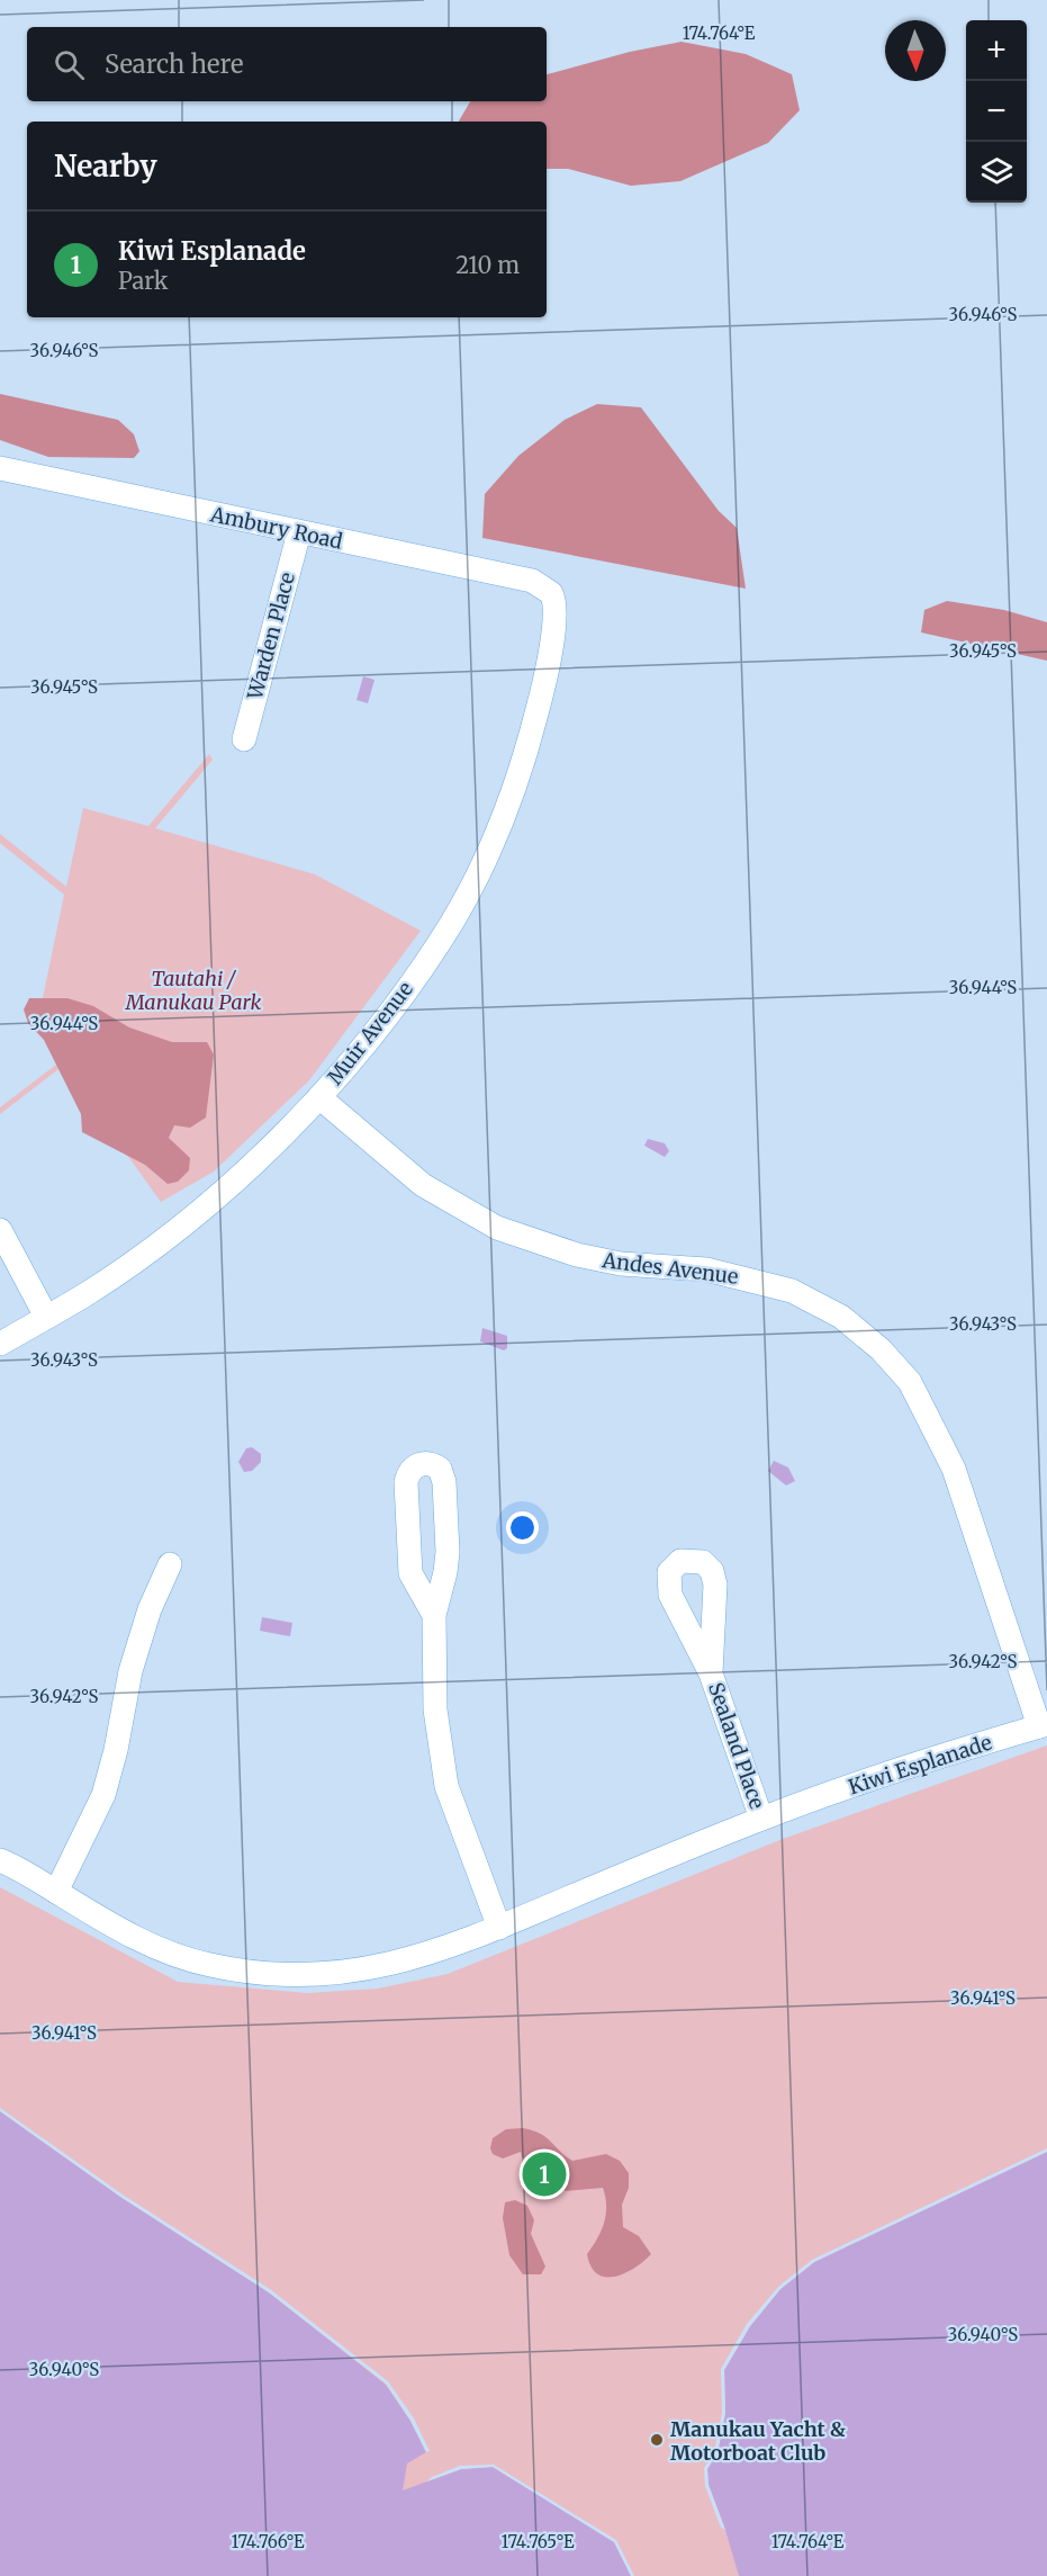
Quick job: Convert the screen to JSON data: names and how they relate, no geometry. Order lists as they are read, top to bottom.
{
  "streets": {
    "street": [
      "Ambury Road",
      "Warden Place",
      "Muir Avenue",
      "Andes Avenue",
      "Sealand Place",
      "Kiwi Esplanade"
    ]
  },
  "crossings": [
    ["Ambury Road", "Warden Place"],
    ["Ambury Road", "Muir Avenue"],
    ["Muir Avenue", "Andes Avenue"],
    ["Andes Avenue", "Kiwi Esplanade"],
    ["Sealand Place", "Kiwi Esplanade"]
  ],
  "parks": ["Tautahi / Manukau Park"],
  "places": ["Manukau Yacht & Motorboat Club"],
  "north": "bottom",
  "page": {
    "map_buttons": ["+", "−"],
    "search": "Search here",
    "heading": "Nearby",
    "list": [
      {
        "mark": "1",
        "name": "Kiwi Esplanade",
        "note": "Park",
        "value": "210 m"
      }
    ],
    "pins": "1"
  },
  "coordinates": [
    "174.764°E",
    "36.946°S",
    "36.945°S",
    "36.944°S",
    "36.943°S",
    "36.942°S",
    "36.941°S",
    "36.940°S",
    "174.766°E",
    "174.765°E"
  ]
}
